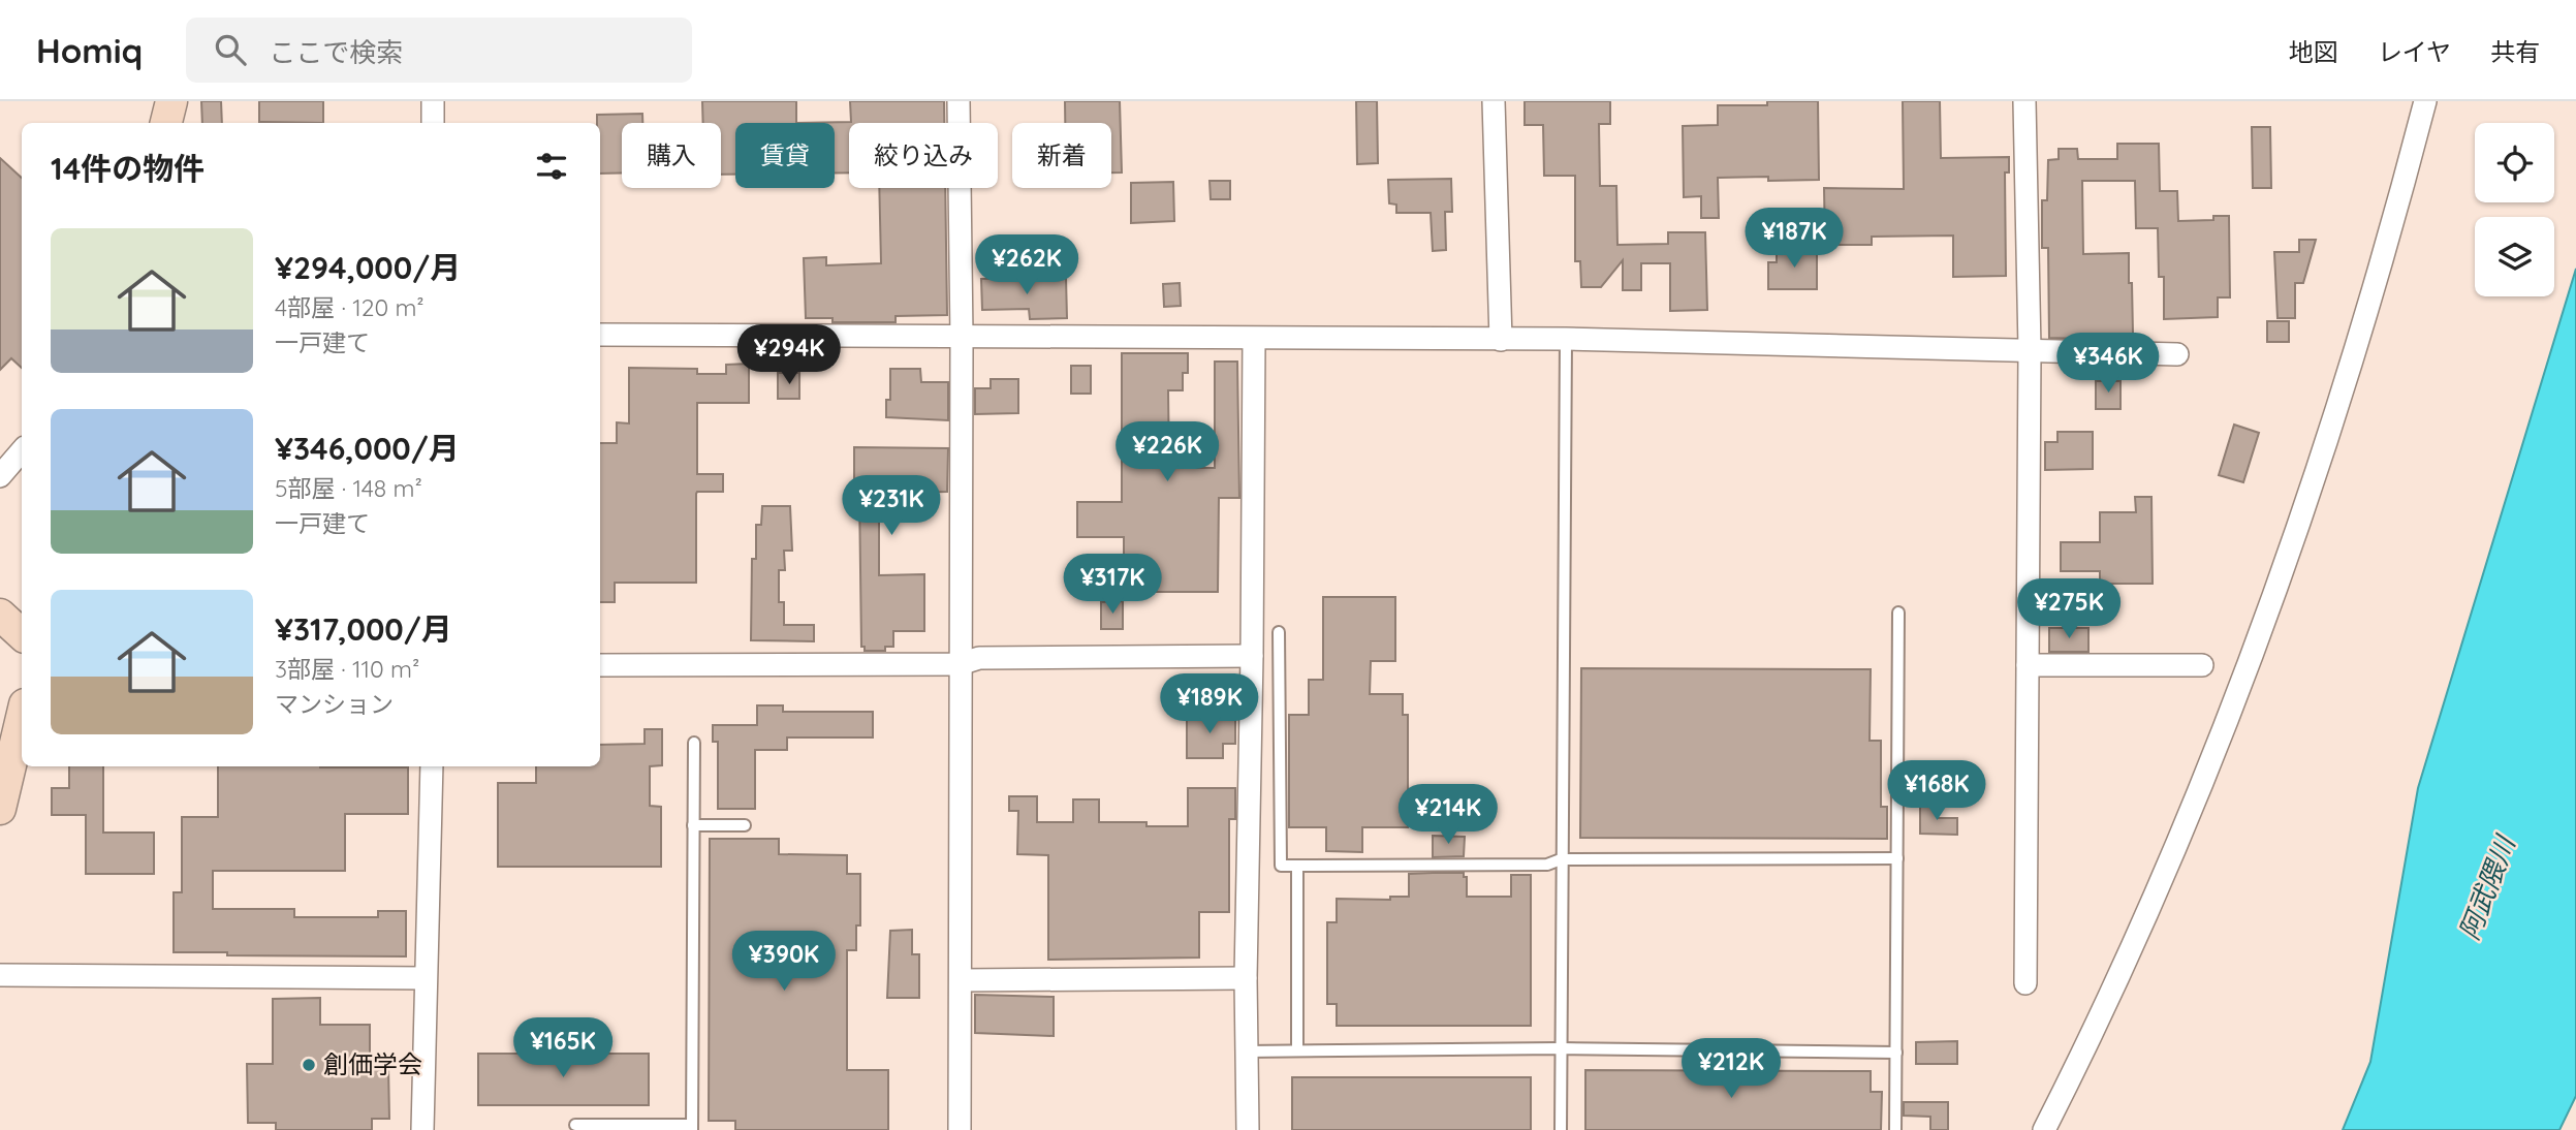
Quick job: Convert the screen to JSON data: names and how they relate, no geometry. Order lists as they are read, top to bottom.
{
  "water": ["阿武隈川"],
  "places": ["創価学会"],
  "page": {
    "header": "Homiq",
    "search": "ここで検索",
    "nav": ["地図", "レイヤ", "共有"],
    "chip": [
      "購入",
      "賃貸",
      "絞り込み",
      "新着"
    ],
    "heading": "14件の物件",
    "price": [
      "¥187K",
      "¥262K",
      "¥294K",
      "¥346K",
      "¥226K",
      "¥231K",
      "¥317K",
      "¥275K",
      "¥189K",
      "¥168K",
      "¥214K",
      "¥390K",
      "¥165K",
      "¥212K"
    ],
    "list": [
      {
        "name": "¥294,000/月",
        "note": "4部屋 · 120 m² · 一戸建て"
      },
      {
        "name": "¥346,000/月",
        "note": "5部屋 · 148 m² · 一戸建て"
      },
      {
        "name": "¥317,000/月",
        "note": "3部屋 · 110 m² · マンション"
      }
    ]
  }
}
